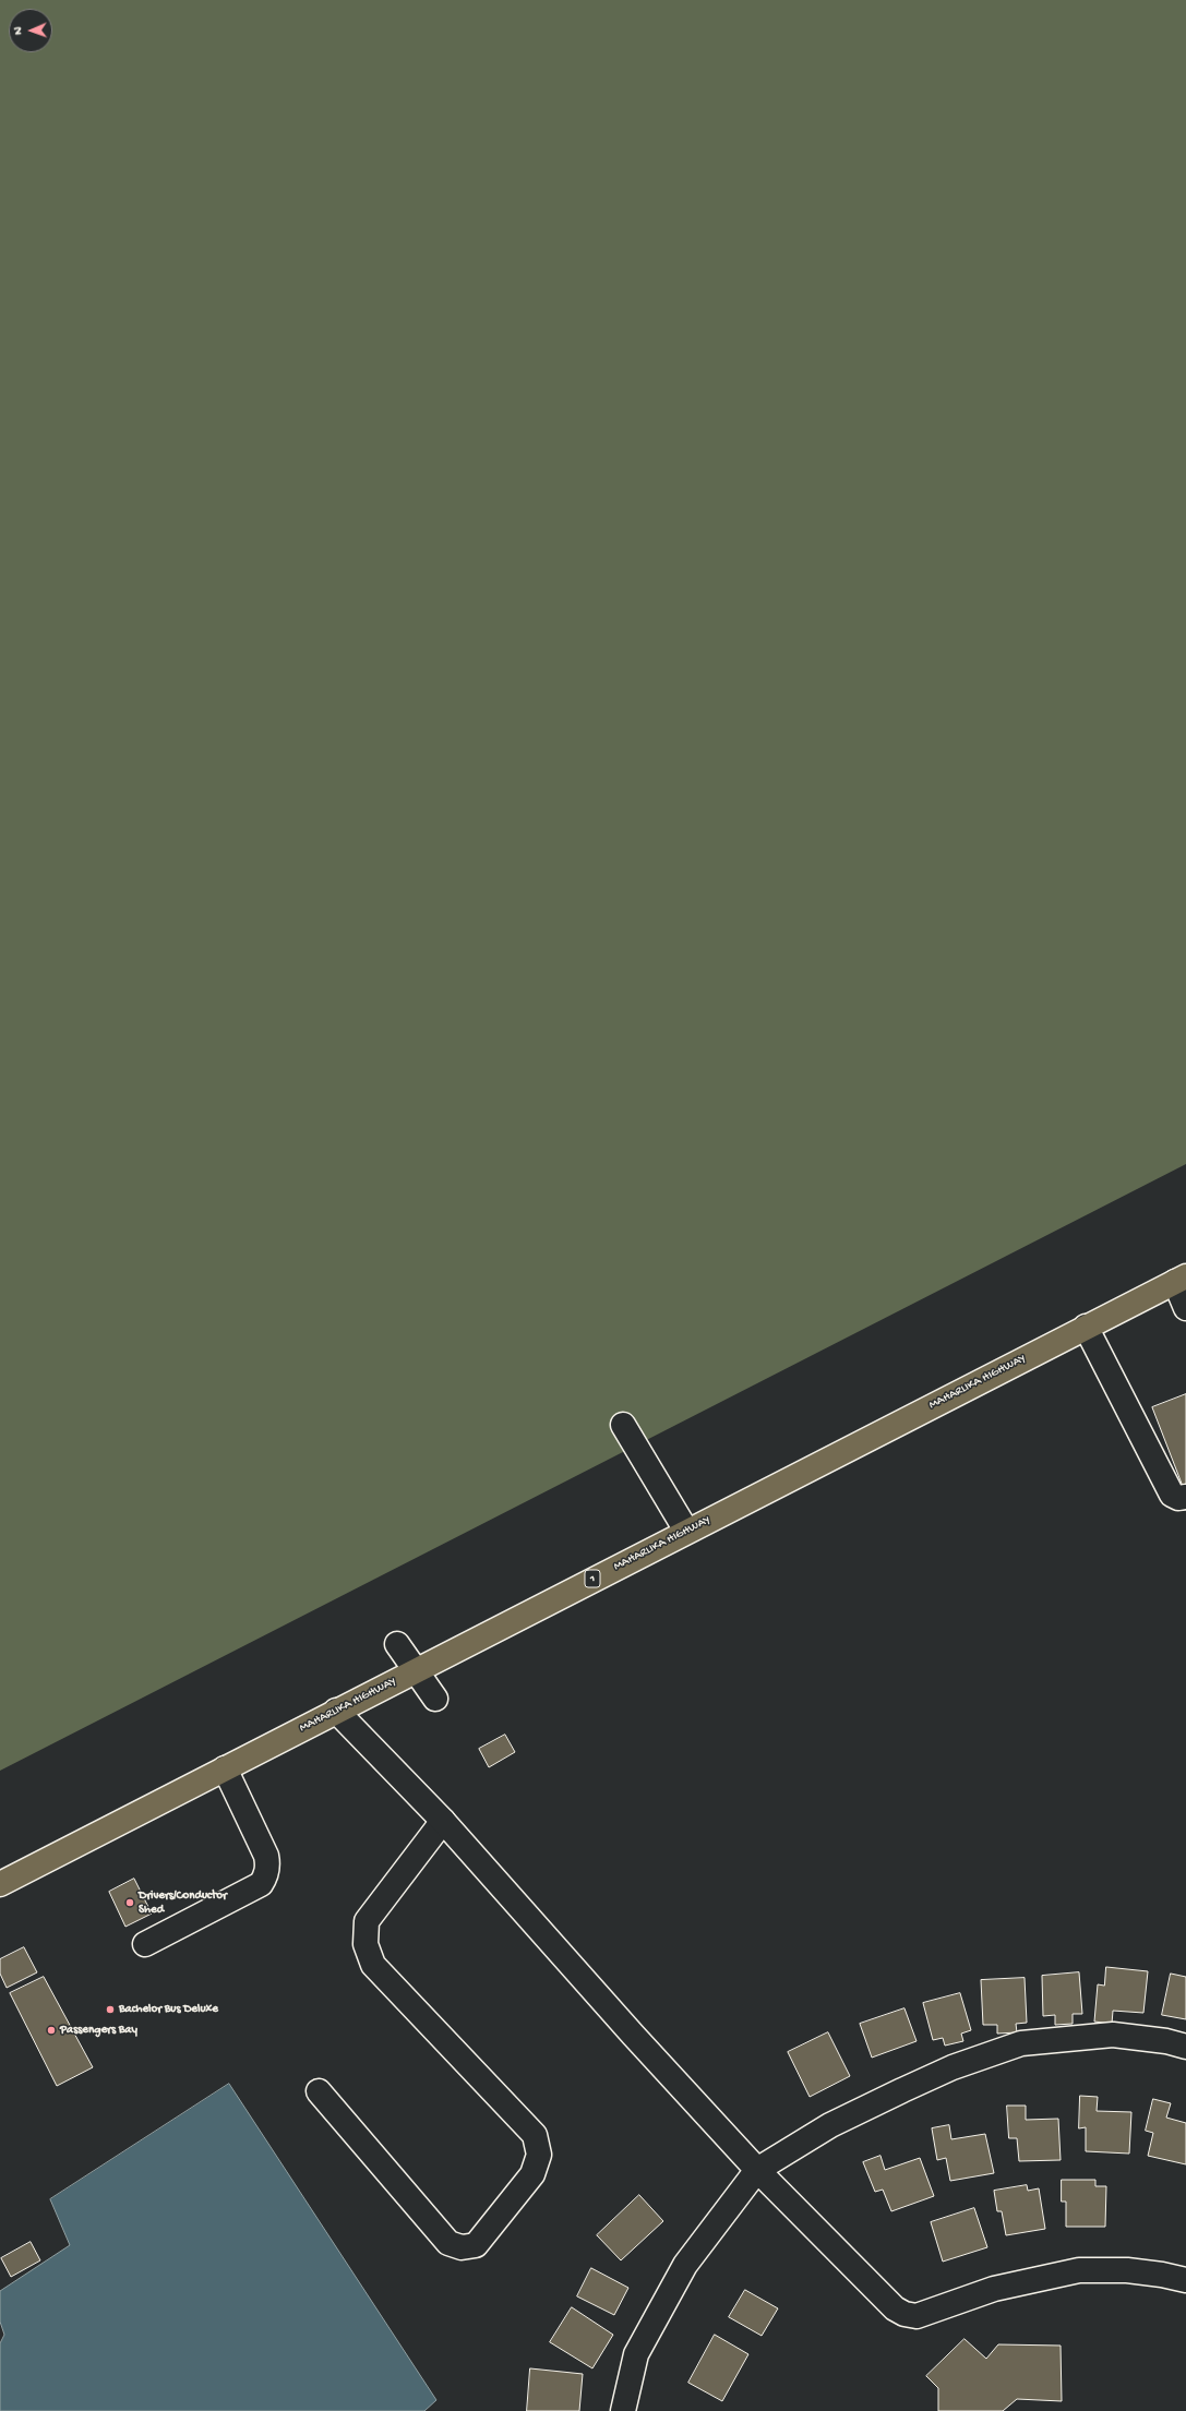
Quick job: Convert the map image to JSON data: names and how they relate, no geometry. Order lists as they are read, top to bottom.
{
  "streets": {
    "highway": ["MAHARLIKA HIGHWAY", "1"]
  },
  "places": ["Drivers/Conductor Shed", "Bachelor Bus Deluxe", "Passengers Bay"],
  "north": "left"
}
